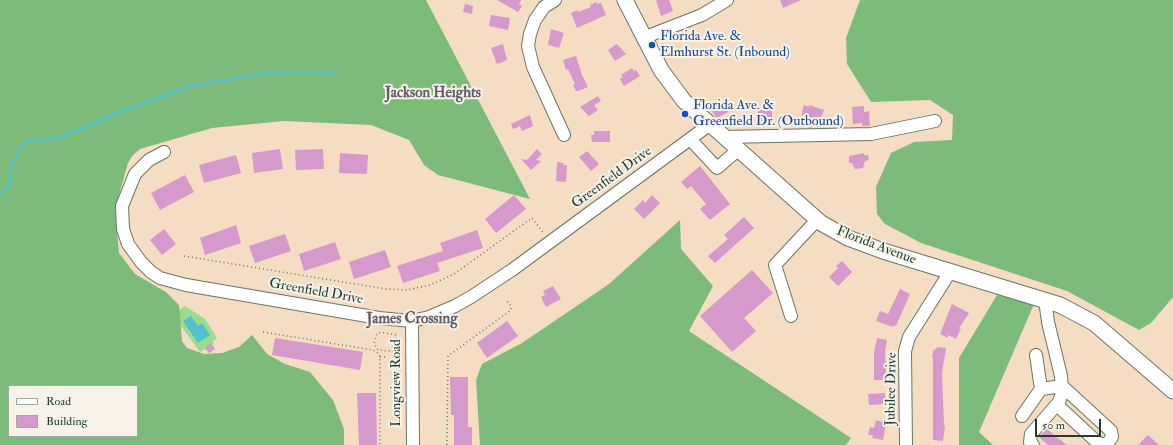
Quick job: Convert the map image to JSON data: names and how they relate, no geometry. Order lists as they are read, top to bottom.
{
  "streets": {
    "main road": ["Florida Avenue"],
    "street": ["Greenfield Drive", "Longview Road", "Jubilee Drive"]
  },
  "crossings": [
    ["Greenfield Drive", "Florida Avenue"],
    ["Greenfield Drive", "Longview Road"],
    ["Florida Avenue", "Jubilee Drive"]
  ],
  "districts": ["Jackson Heights", "James Crossing"],
  "places": ["Florida Ave. & Elmhurst St. (Inbound)", "Florida Ave. & Greenfield Dr. (Outbound)"],
  "legend": ["Road", "Building"],
  "scale_bar": "50 m"
}
